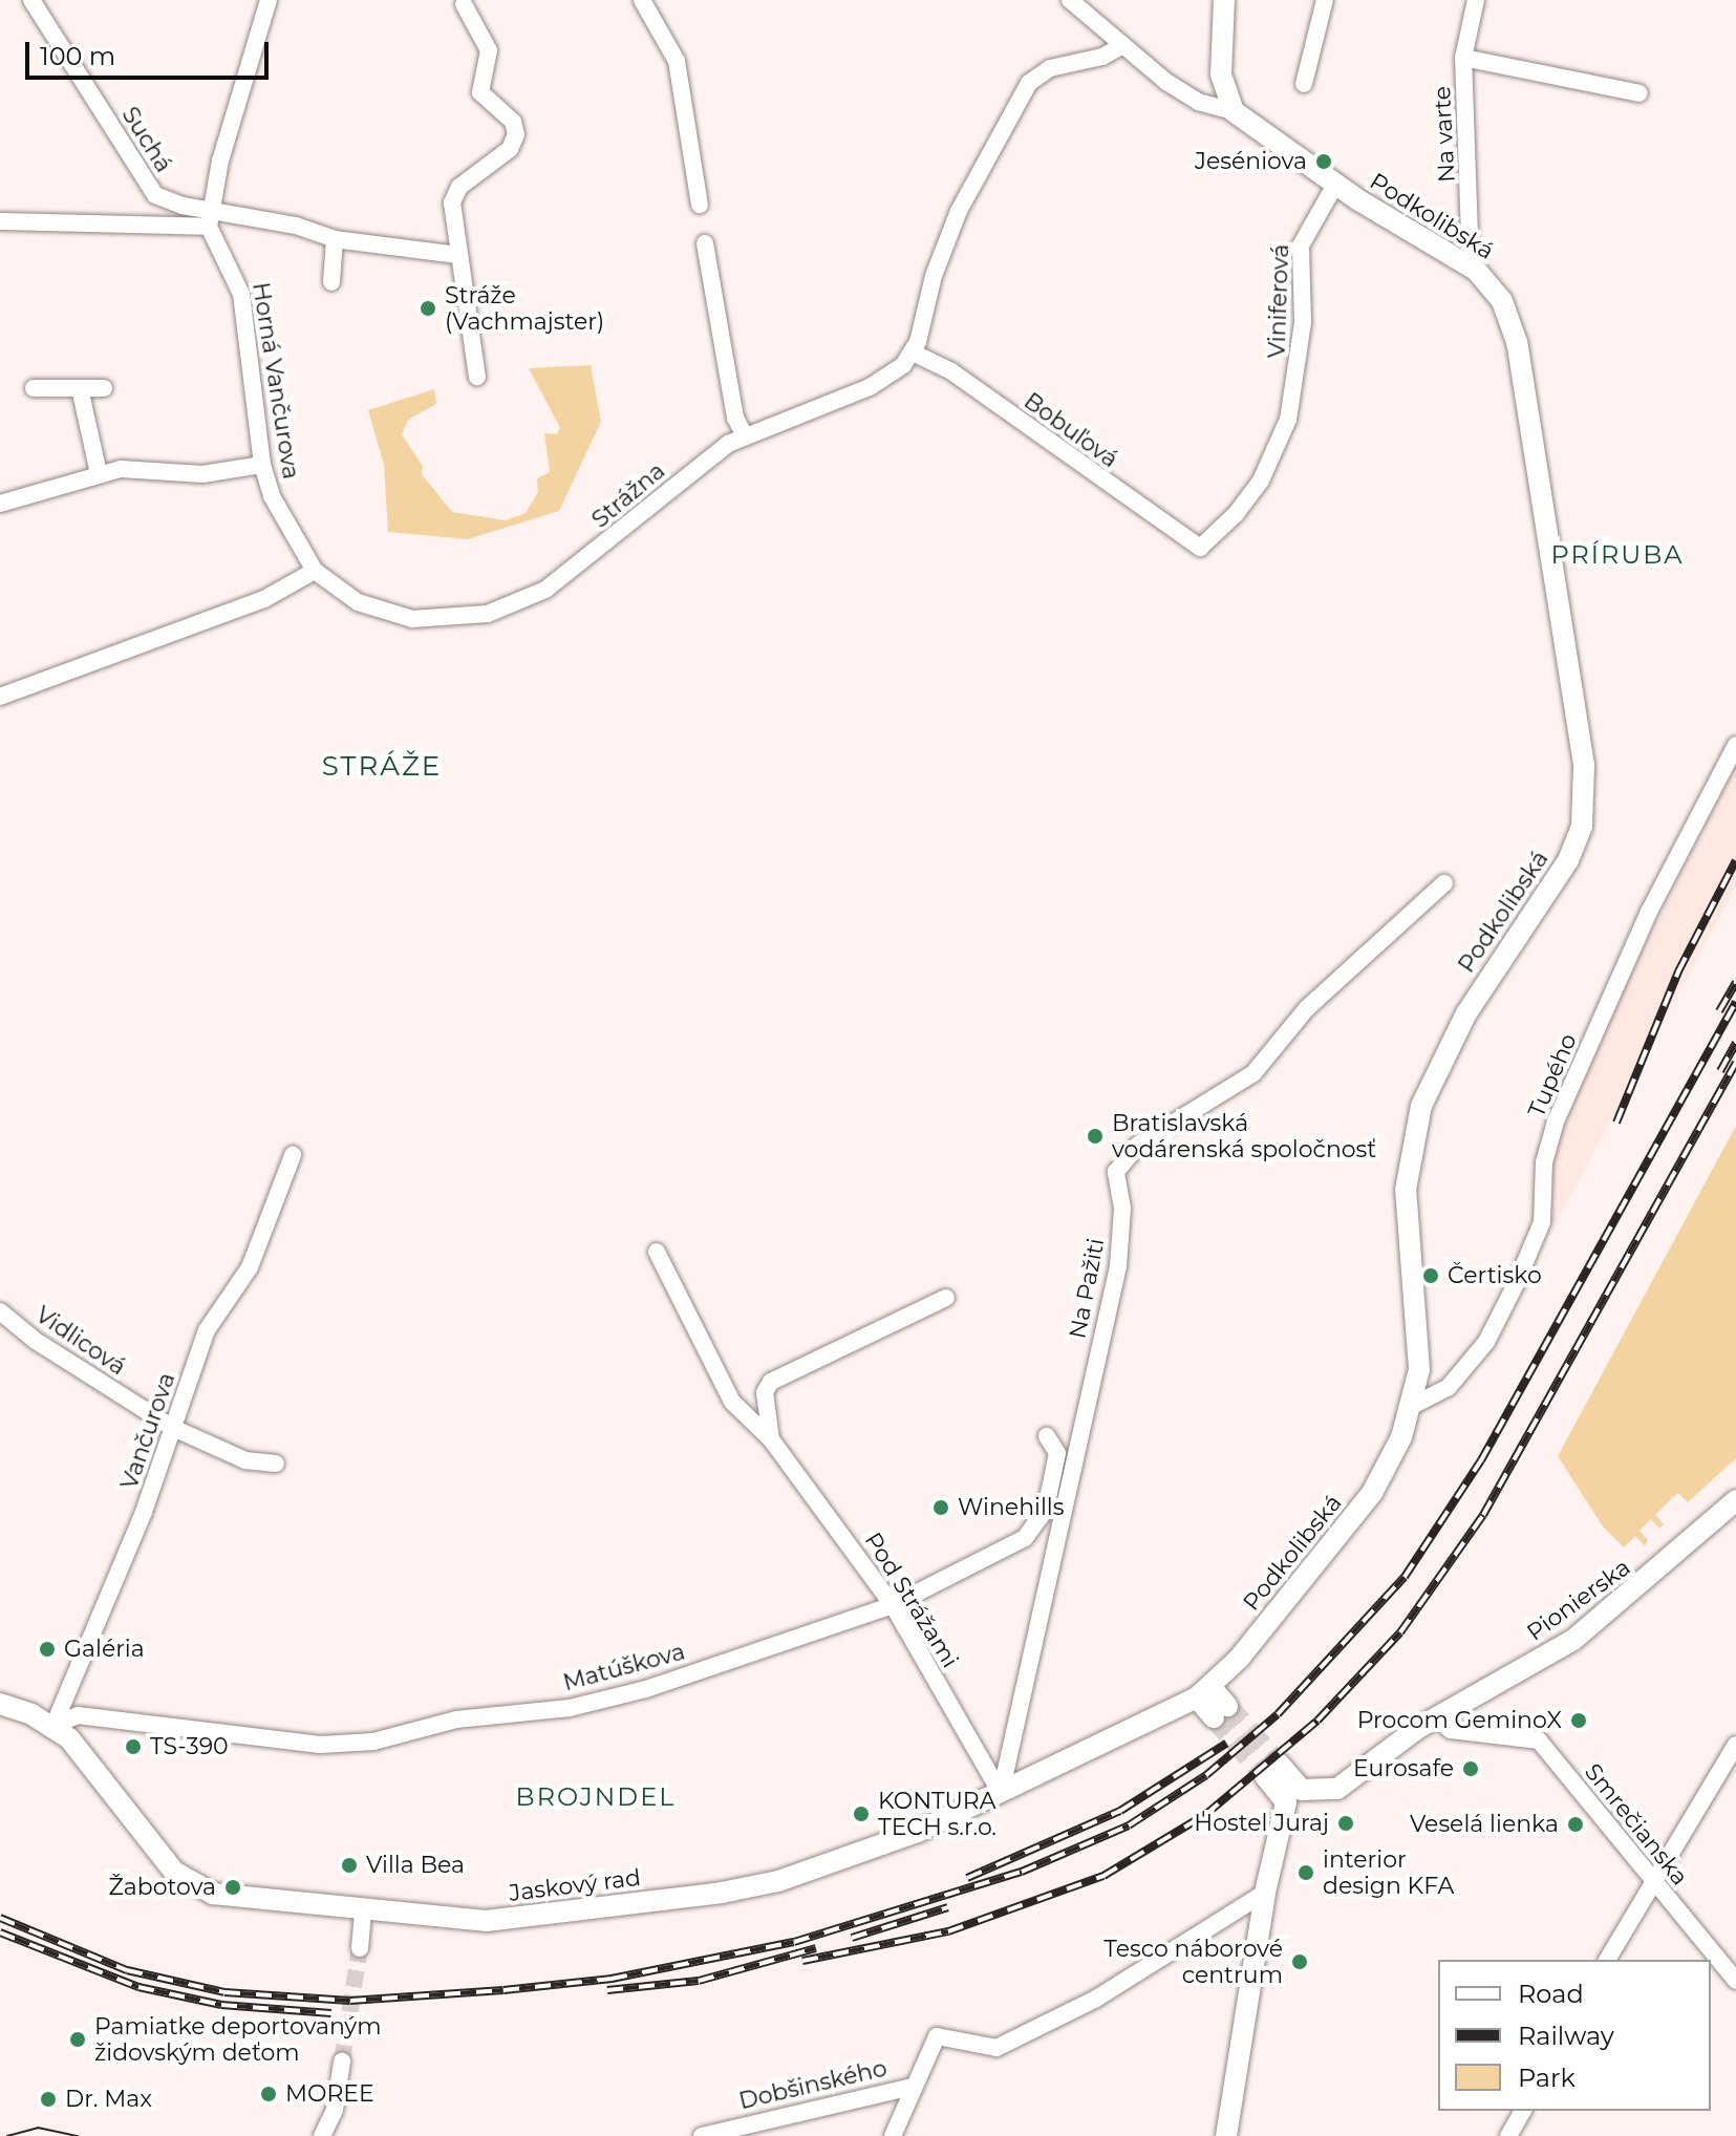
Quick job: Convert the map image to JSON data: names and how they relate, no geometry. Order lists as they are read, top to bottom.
{
  "streets": {
    "street": [
      "Na varte",
      "Suchá",
      "Podkolibská",
      "Viniferová",
      "Horná Vančurova",
      "Bobuľová",
      "Strážna",
      "Tupého",
      "Na Pažiti",
      "Vidlicová",
      "Vančurova",
      "Pod Strážami",
      "Pionierska",
      "Matúškova",
      "Smrečianska",
      "Jaskový rad",
      "Dobšinského"
    ]
  },
  "crossings": [
    ["Na varte", "Podkolibská"],
    ["Suchá", "Horná Vančurova"],
    ["Podkolibská", "Viniferová"],
    ["Podkolibská", "Tupého"],
    ["Podkolibská", "Jaskový rad"],
    ["Viniferová", "Bobuľová"],
    ["Horná Vančurova", "Strážna"],
    ["Bobuľová", "Strážna"],
    ["Na Pažiti", "Pod Strážami"],
    ["Na Pažiti", "Jaskový rad"],
    ["Vidlicová", "Vančurova"],
    ["Vančurova", "Matúškova"],
    ["Vančurova", "Jaskový rad"],
    ["Pod Strážami", "Matúškova"],
    ["Pod Strážami", "Jaskový rad"],
    ["Pionierska", "Smrečianska"],
    ["Matúškova", "Jaskový rad"]
  ],
  "districts": ["PRÍRUBA", "STRÁŽE", "BROJNDEL"],
  "places": [
    "Jeséniova",
    "Stráže (Vachmajster)",
    "Bratislavská vodárenská spoločnosť",
    "Čertisko",
    "Winehills",
    "Galéria",
    "Procom GeminoX",
    "TS-390",
    "Eurosafe",
    "KONTURA TECH s.r.o.",
    "Hostel Juraj",
    "Veselá lienka",
    "Villa Bea",
    "interior design KFA",
    "Žabotova",
    "Tesco náborové centrum",
    "Pamiatke deportovaným židovským deťom",
    "MOREE",
    "Dr. Max"
  ],
  "legend": ["Road", "Railway", "Park"],
  "scale_bar": "100 m"
}
